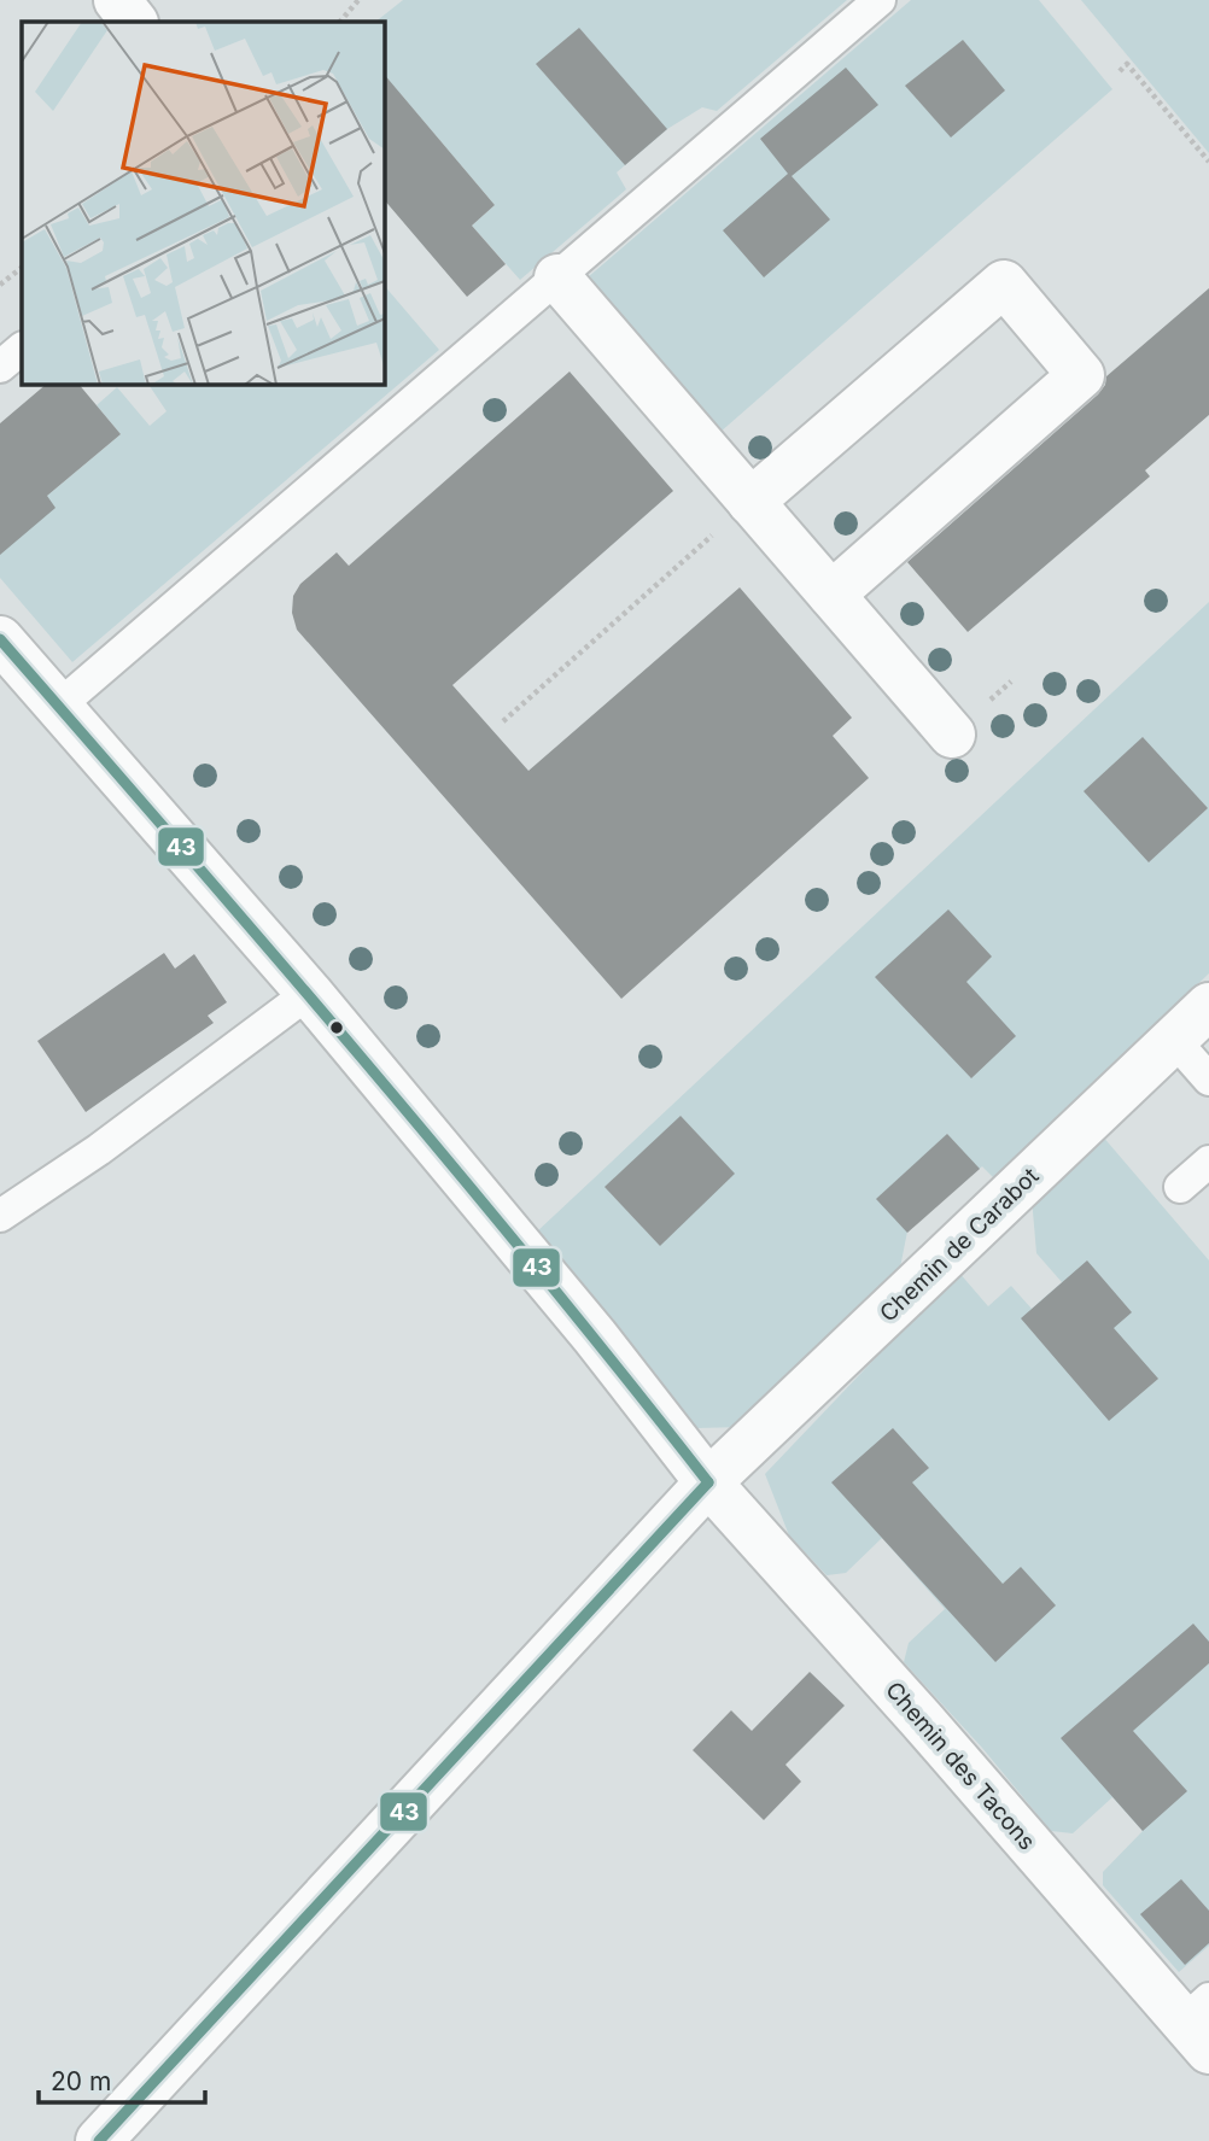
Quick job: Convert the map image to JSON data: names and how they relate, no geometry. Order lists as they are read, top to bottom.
{
  "streets": {
    "street": ["Chemin de Carabot", "Chemin des Tacons"]
  },
  "crossings": [
    ["Chemin de Carabot", "Chemin des Tacons"]
  ],
  "lines": ["transit line 43"],
  "scale_bar": "20 m"
}
